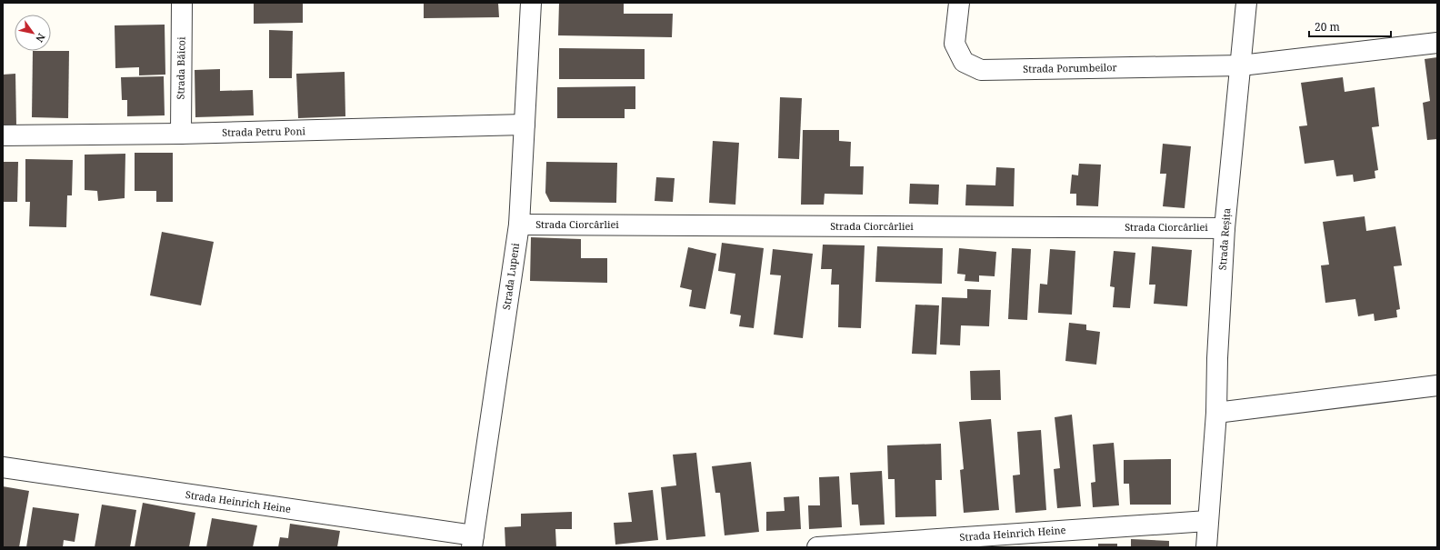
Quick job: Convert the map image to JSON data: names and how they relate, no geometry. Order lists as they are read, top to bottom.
{
  "streets": {
    "street": [
      "Strada Băicoi",
      "Strada Porumbeilor",
      "Strada Petru Poni",
      "Strada Ciorcârliei",
      "Strada Reșița",
      "Strada Lupeni",
      "Strada Heinrich Heine"
    ]
  },
  "crossings": [
    ["Strada Băicoi", "Strada Petru Poni"],
    ["Strada Porumbeilor", "Strada Reșița"],
    ["Strada Petru Poni", "Strada Lupeni"],
    ["Strada Ciorcârliei", "Strada Reșița"],
    ["Strada Ciorcârliei", "Strada Lupeni"],
    ["Strada Reșița", "Strada Heinrich Heine"],
    ["Strada Lupeni", "Strada Heinrich Heine"]
  ],
  "scale_bar": "20 m",
  "north": "bottom right"
}
